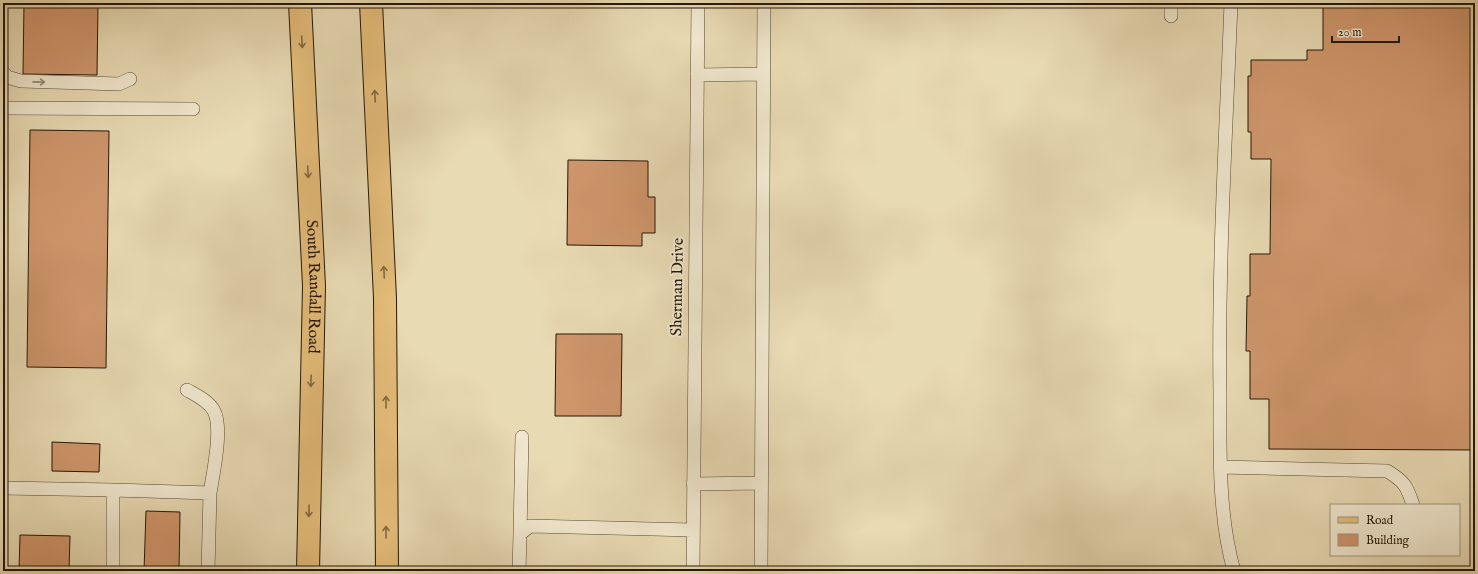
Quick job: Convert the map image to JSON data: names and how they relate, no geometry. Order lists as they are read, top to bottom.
{
  "streets": {
    "main road": ["South Randall Road"],
    "lane": ["Sherman Drive"]
  },
  "legend": ["Road", "Building"],
  "scale_bar": "20 m"
}
